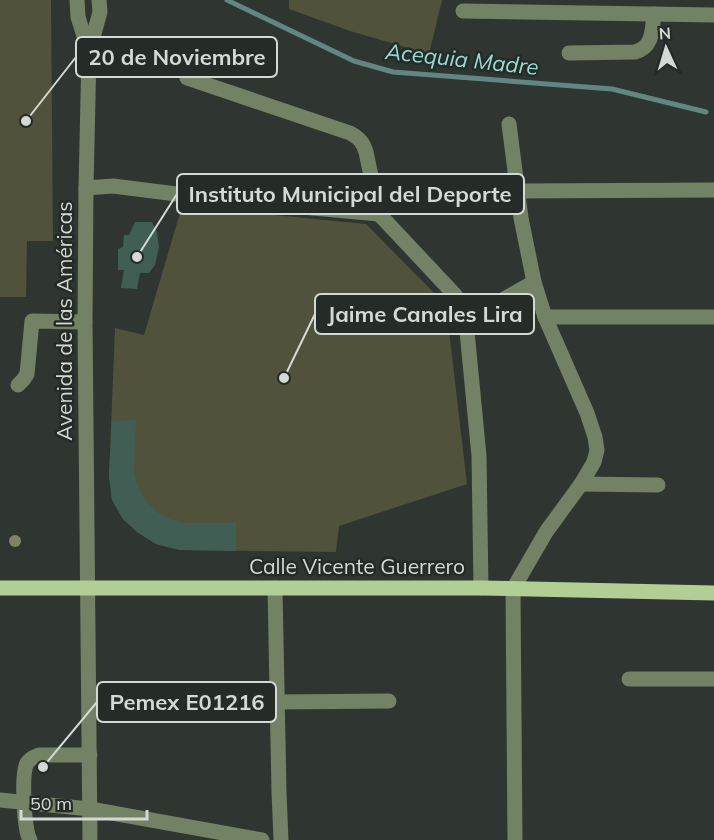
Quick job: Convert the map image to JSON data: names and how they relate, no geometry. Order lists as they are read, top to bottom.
{
  "streets": {
    "main road": ["Calle Vicente Guerrero"],
    "street": ["Avenida de las Américas"]
  },
  "crossings": [
    ["Avenida de las Américas", "Calle Vicente Guerrero"]
  ],
  "water": ["Acequia Madre"],
  "places": [
    "20 de Noviembre",
    "Instituto Municipal del Deporte",
    "Jaime Canales Lira",
    "Pemex E01216"
  ],
  "scale_bar": "50 m",
  "north": "top"
}
